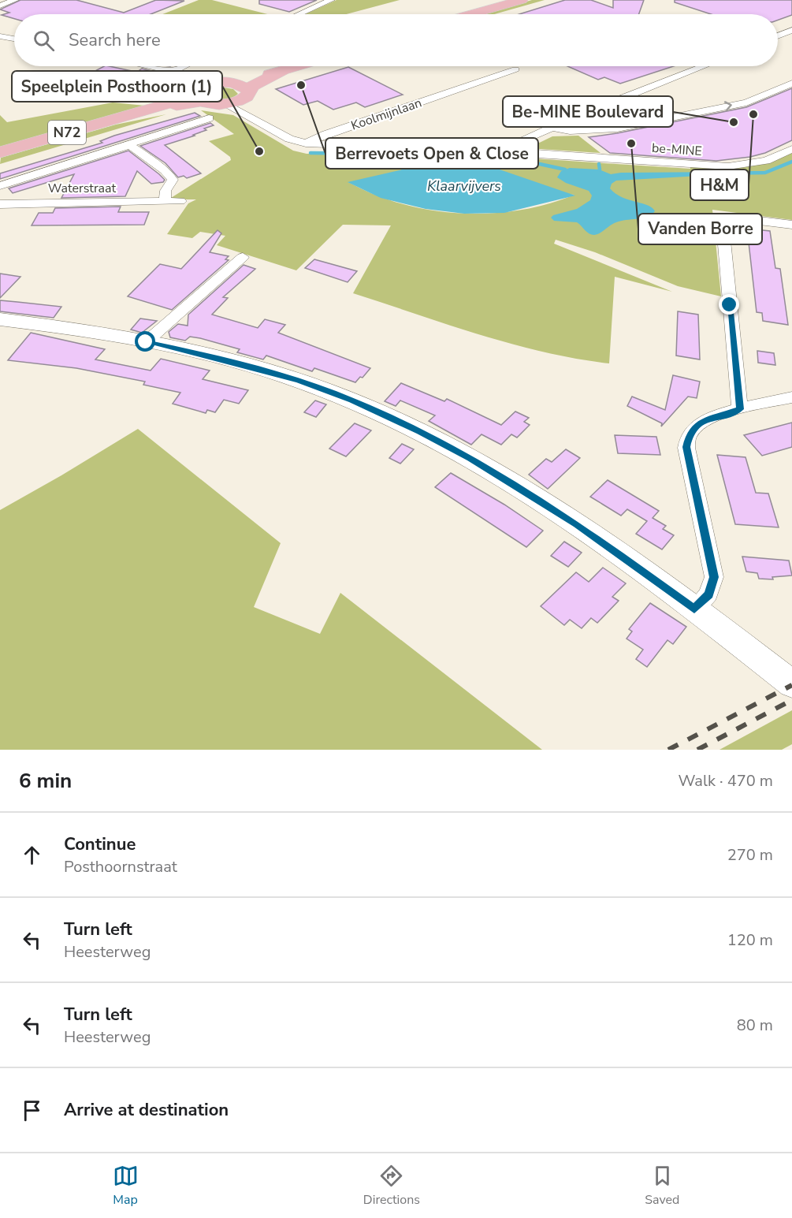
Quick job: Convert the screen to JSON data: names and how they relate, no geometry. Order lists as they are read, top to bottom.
{
  "streets": {
    "main road": ["N72"],
    "street": ["Koolmijnlaan", "be-MINE", "Waterstraat"]
  },
  "crossings": [
    ["Koolmijnlaan", "be-MINE"]
  ],
  "water": ["Klaarvijvers"],
  "places": [
    "Berrevoets Open & Close",
    "H&M",
    "Be-MINE Boulevard",
    "Vanden Borre",
    "Speelplein Posthoorn (1)"
  ],
  "page": {
    "search": "Search here",
    "heading": ["6 min", "Walk · 470 m"],
    "list": [
      ["Continue", "Posthoornstraat", "270 m"],
      ["Turn left", "Heesterweg", "120 m"],
      ["Turn left", "Heesterweg", "80 m"],
      "Arrive at destination"
    ],
    "nav": ["Map", "Directions", "Saved"]
  }
}
